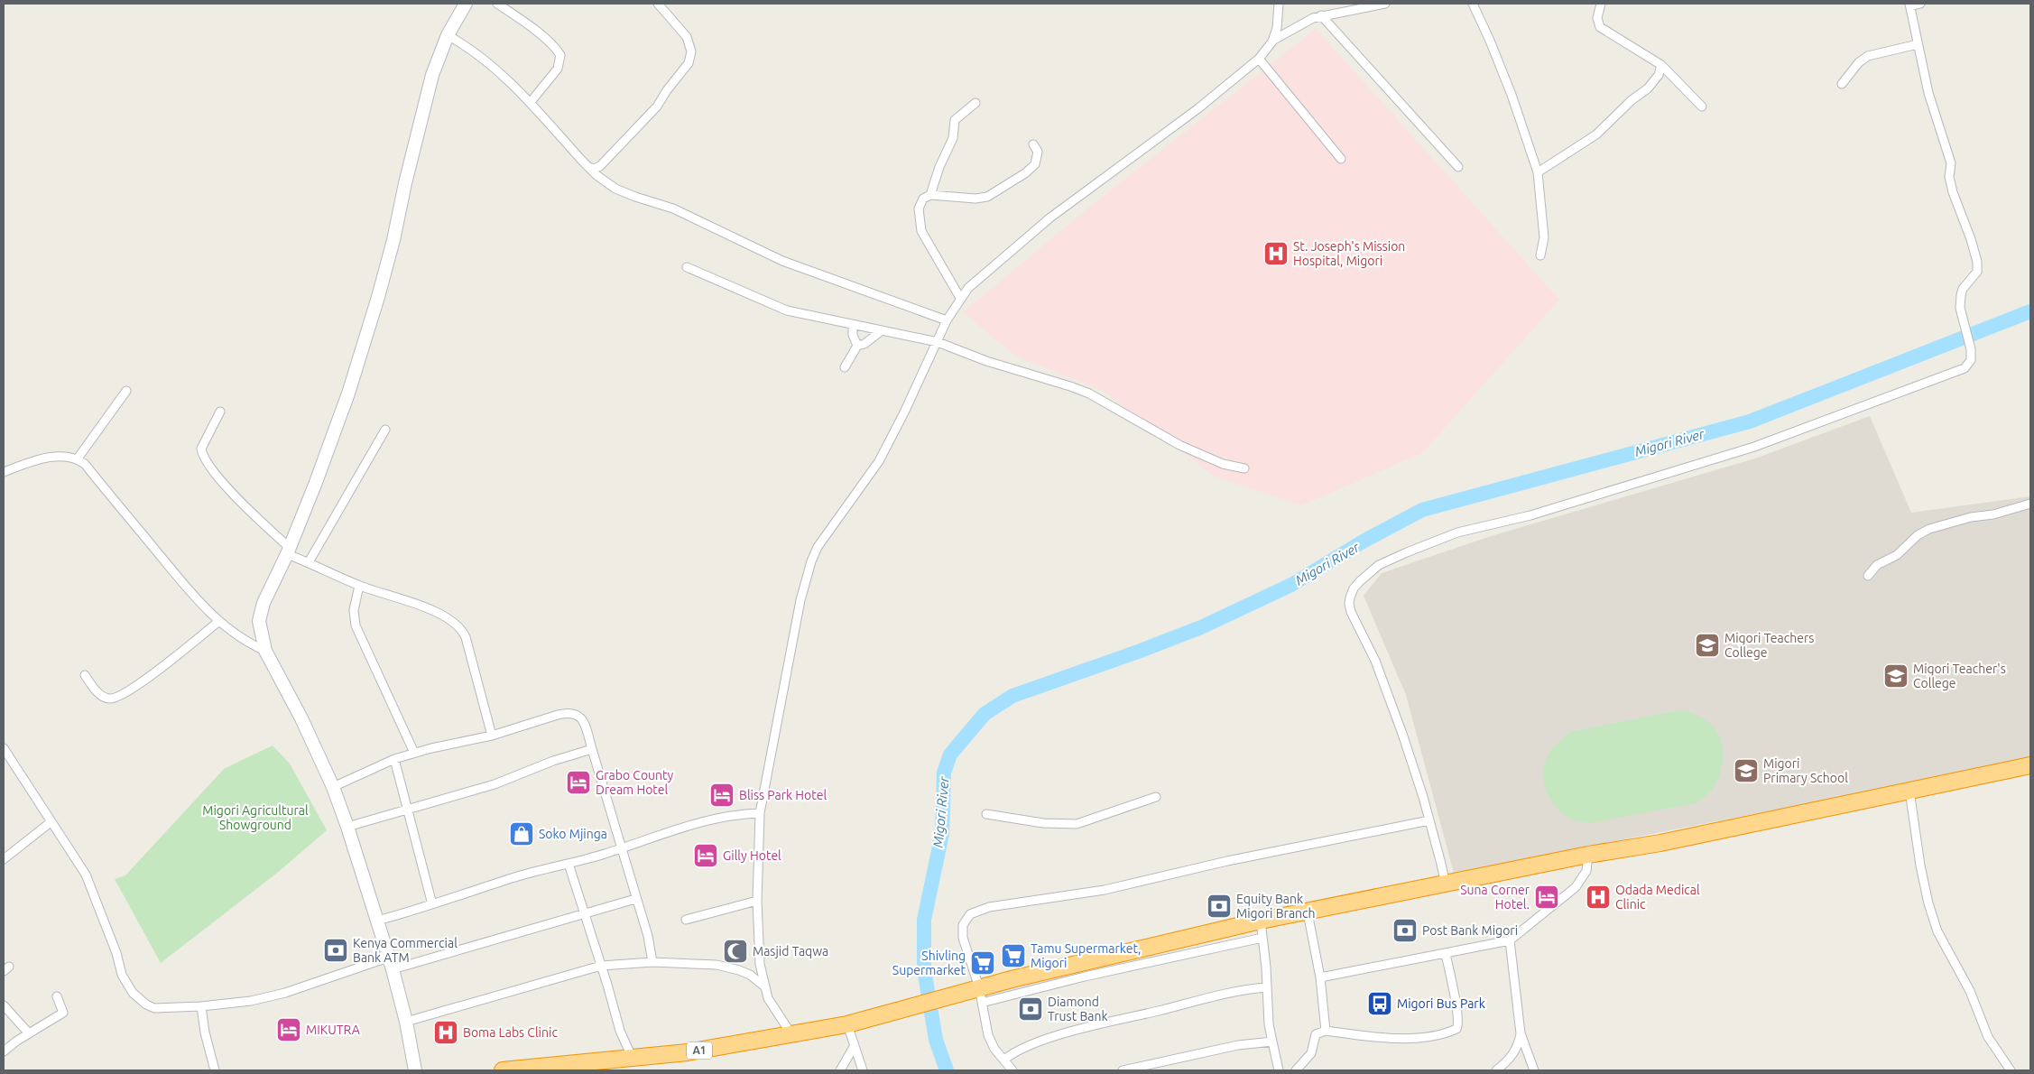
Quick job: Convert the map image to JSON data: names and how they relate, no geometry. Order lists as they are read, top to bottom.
{
  "streets": {
    "highway": ["A1"]
  },
  "water": ["Migori River"],
  "parks": ["Migori Agricultural Showground"],
  "places": {
    "hospital": ["St. Joseph's Mission Hospital, Migori", "Odada Medical Clinic", "Boma Labs Clinic"],
    "school or university": ["Migori Teachers College", "Migori Teacher's College", "Migori Primary School"],
    "hotel": [
      "Grabo County Dream Hotel",
      "Bliss Park Hotel",
      "Gilly Hotel",
      "Suna Corner Hotel.",
      "MIKUTRA"
    ],
    "shop": ["Soko Mjinga"],
    "bank": [
      "Equity Bank Migori Branch",
      "Post Bank Migori",
      "Kenya Commercial Bank ATM",
      "Diamond Trust Bank"
    ],
    "mosque": ["Masjid Taqwa"],
    "supermarket": ["Tamu Supermarket, Migori", "Shivling Supermarket"],
    "bus stop": ["Migori Bus Park"]
  }
}
